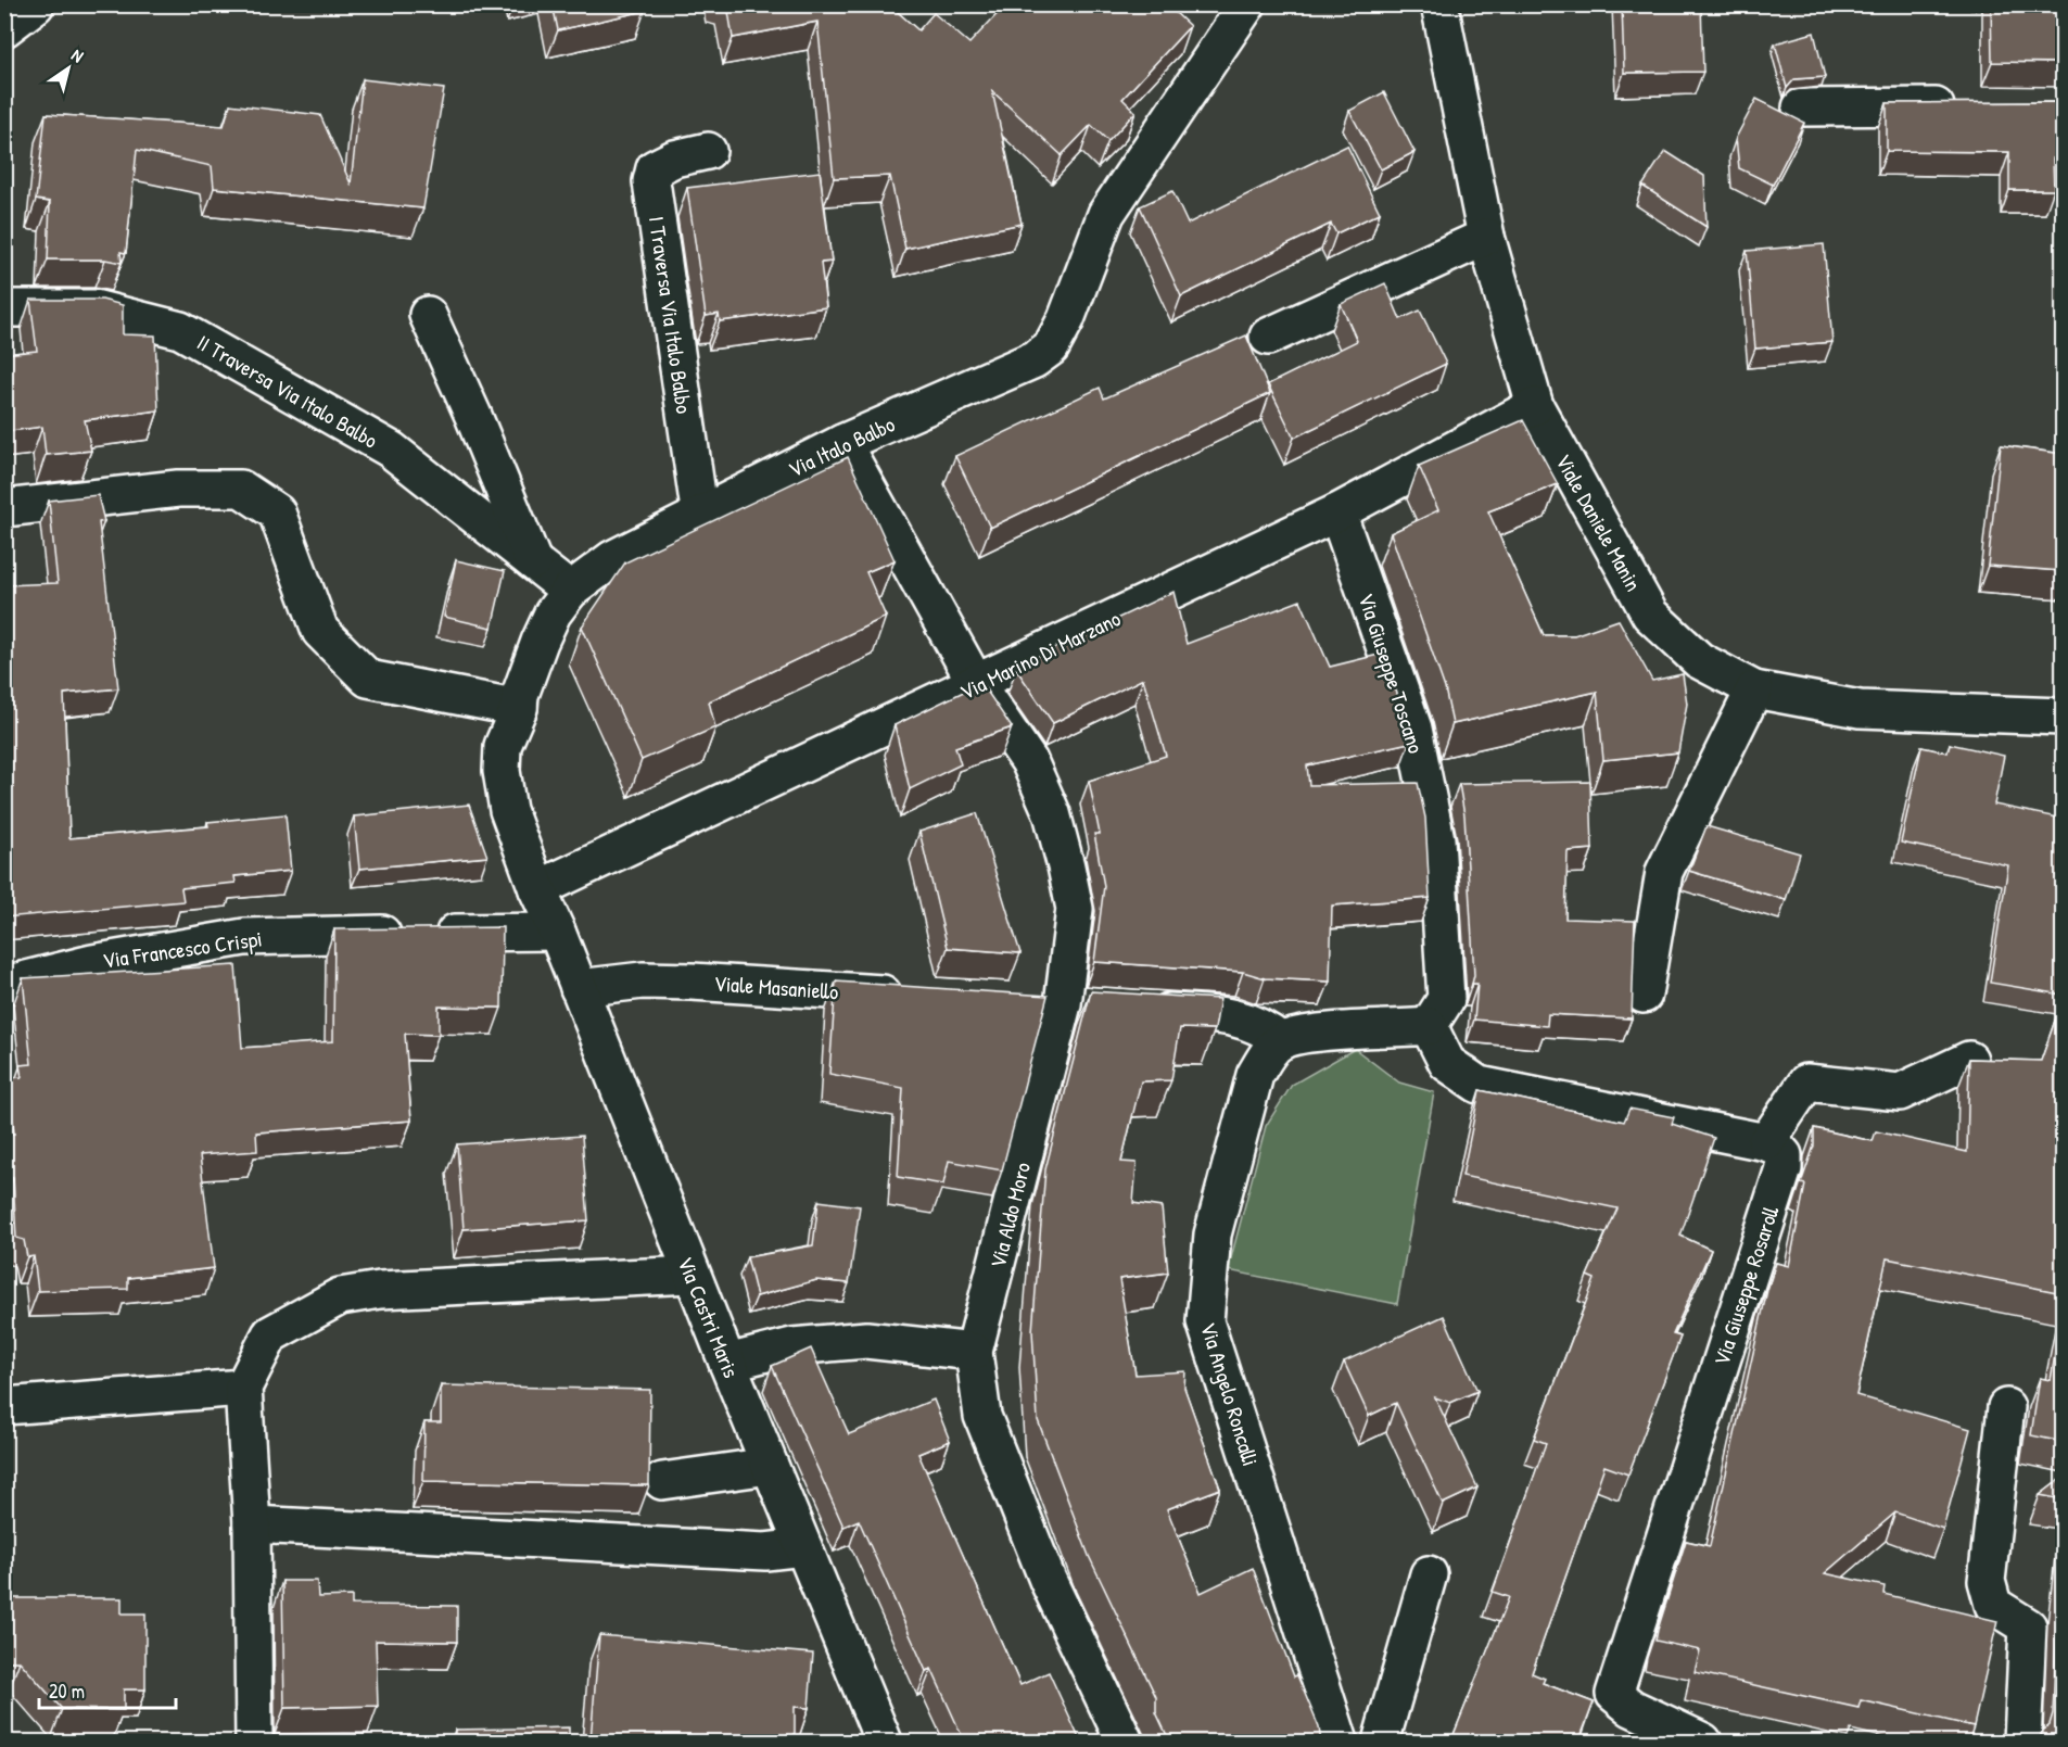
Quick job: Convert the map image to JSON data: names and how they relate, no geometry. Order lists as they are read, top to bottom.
{
  "streets": {
    "street": [
      "I Traversa Via Italo Balbo",
      "II Traversa Via Italo Balbo",
      "Via Italo Balbo",
      "Viale Daniele Manin",
      "Via Marino Di Marzano",
      "Via Giuseppe Toscano",
      "Via Francesco Crispi",
      "Viale Masaniello",
      "Via Aldo Moro",
      "Via Giuseppe Rosaroll",
      "Via Castri Maris",
      "Via Angelo Roncalli"
    ]
  },
  "crossings": [
    ["I Traversa Via Italo Balbo", "Via Italo Balbo"],
    ["II Traversa Via Italo Balbo", "Via Italo Balbo"],
    ["Via Italo Balbo", "Via Marino Di Marzano"],
    ["Via Italo Balbo", "Via Aldo Moro"],
    ["Via Italo Balbo", "Via Castri Maris"],
    ["Viale Daniele Manin", "Via Marino Di Marzano"],
    ["Via Marino Di Marzano", "Via Giuseppe Toscano"],
    ["Via Marino Di Marzano", "Via Aldo Moro"],
    ["Via Marino Di Marzano", "Via Castri Maris"],
    ["Via Francesco Crispi", "Via Castri Maris"],
    ["Viale Masaniello", "Via Castri Maris"]
  ],
  "scale_bar": "20 m",
  "north": "top right"
}
